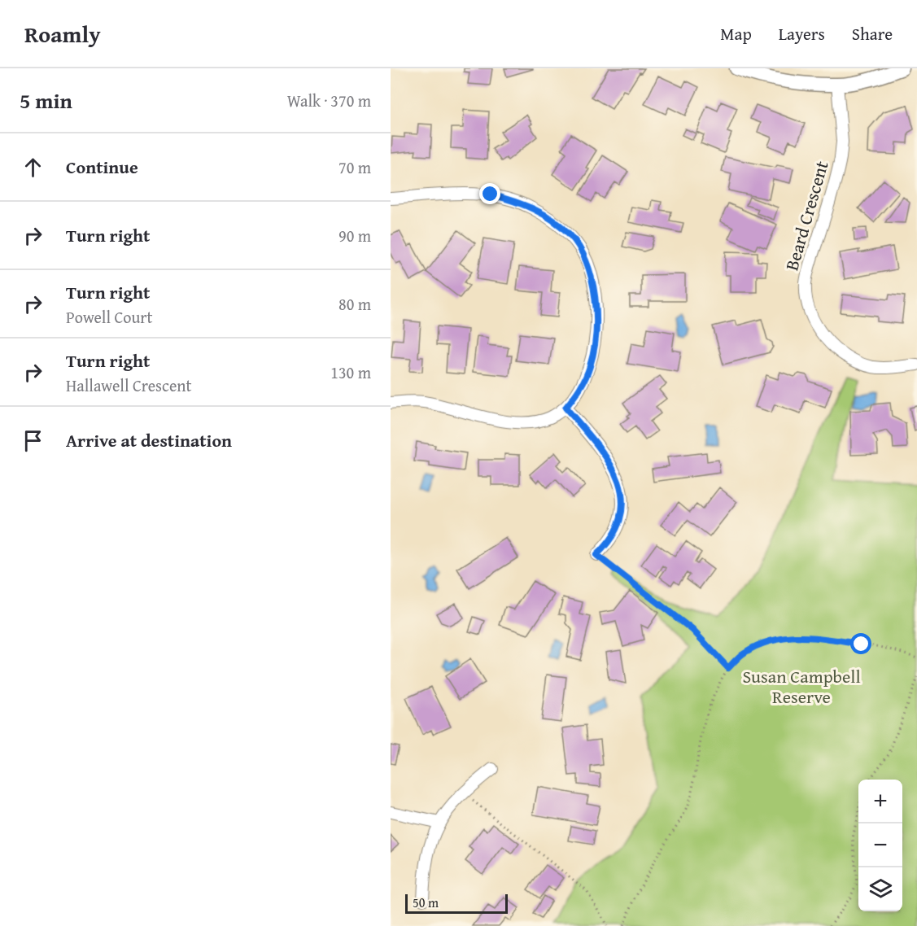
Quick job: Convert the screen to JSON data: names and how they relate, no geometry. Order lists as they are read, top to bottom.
{
  "streets": {
    "street": ["Beard Crescent"]
  },
  "parks": ["Susan Campbell Reserve"],
  "scale_bar": "50 m",
  "page": {
    "header": "Roamly",
    "nav": ["Map", "Layers", "Share"],
    "heading": ["5 min", "Walk · 370 m"],
    "list": [
      ["Continue", "70 m"],
      ["Turn right", "90 m"],
      ["Turn right", "Powell Court", "80 m"],
      ["Turn right", "Hallawell Crescent", "130 m"],
      "Arrive at destination"
    ],
    "map_buttons": ["+", "−"],
    "scale": "50 m"
  }
}
